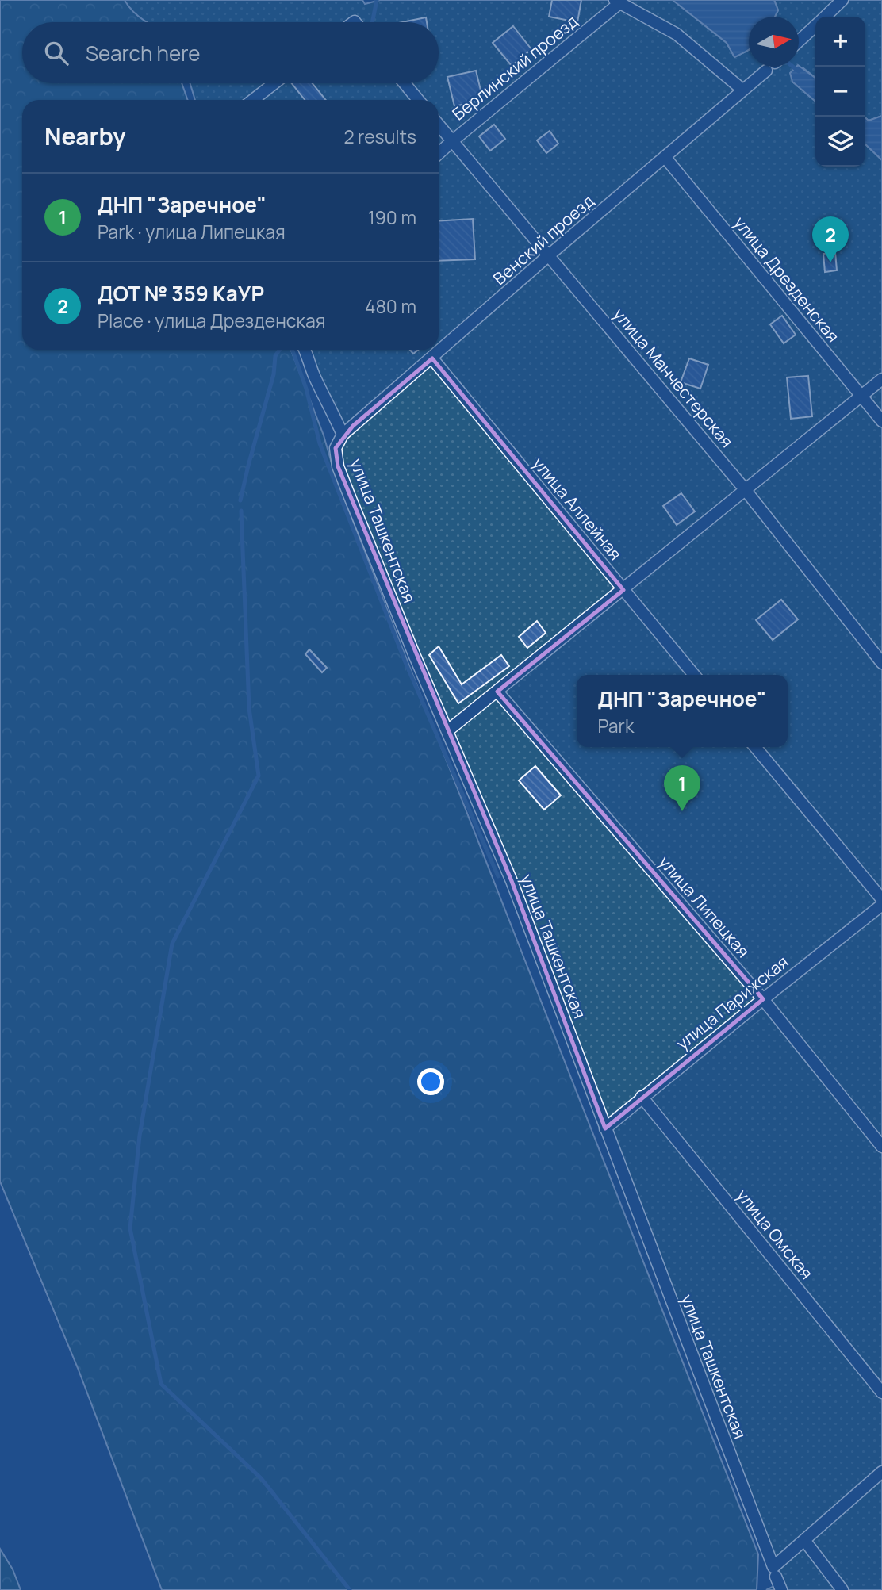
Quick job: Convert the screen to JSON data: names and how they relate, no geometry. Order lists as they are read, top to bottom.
{
  "streets": {
    "street": [
      "Берлинский проезд",
      "Венский проезд",
      "улица Дрезденская",
      "улица Манчестерская",
      "улица Аллейная",
      "улица Ташкентская",
      "улица Липецкая",
      "улица Парижская",
      "улица Омская"
    ]
  },
  "crossings": [
    ["Берлинский проезд", "улица Манчестерская"],
    ["Венский проезд", "улица Дрезденская"],
    ["Венский проезд", "улица Манчестерская"],
    ["Венский проезд", "улица Аллейная"],
    ["Венский проезд", "улица Ташкентская"],
    ["улица Ташкентская", "улица Парижская"],
    ["улица Липецкая", "улица Парижская"],
    ["улица Парижская", "улица Омская"]
  ],
  "north": "right",
  "page": {
    "map_buttons": ["+", "−"],
    "search": "Search here",
    "heading": ["Nearby", "2 results"],
    "list": [
      {
        "mark": "1",
        "name": "ДНП \"Заречное\"",
        "note": "Park · улица Липецкая",
        "value": "190 m"
      },
      {
        "mark": "2",
        "name": "ДОТ № 359 КаУР",
        "note": "Place · улица Дрезденская",
        "value": "480 m"
      }
    ],
    "pins": ["2", "1"],
    "popup": ["ДНП \"Заречное\"", "Park"]
  }
}
